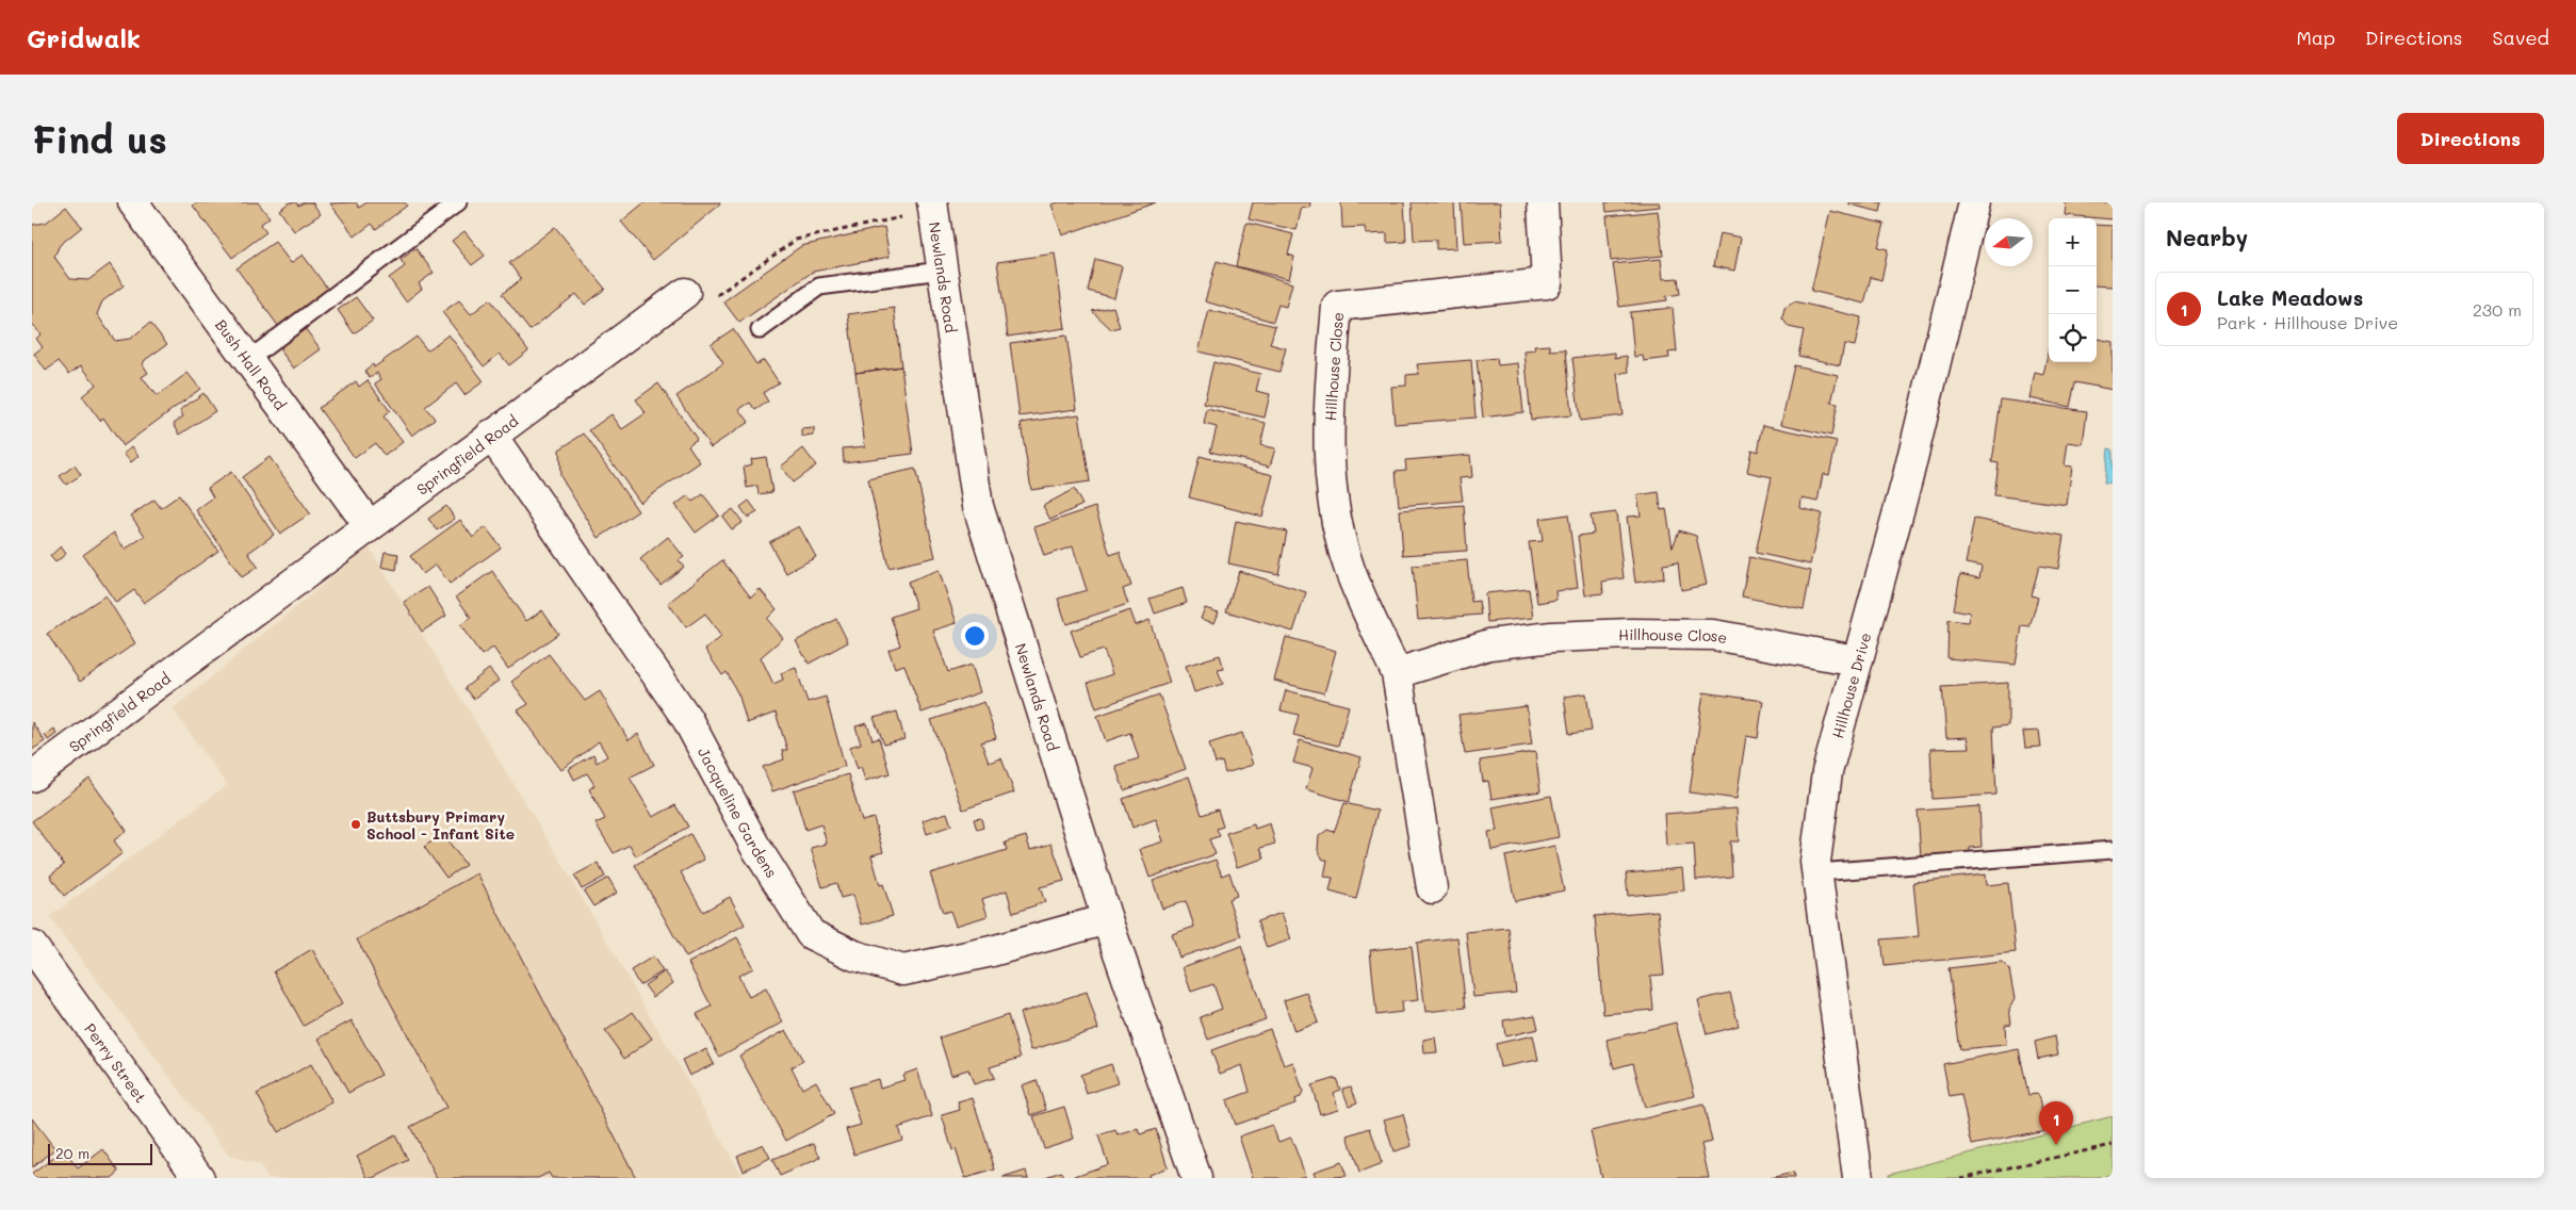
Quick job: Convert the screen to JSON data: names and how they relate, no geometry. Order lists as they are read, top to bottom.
{
  "streets": {
    "street": [
      "Newlands Road",
      "Bush Hall Road",
      "Hillhouse Close",
      "Springfield Road",
      "Hillhouse Drive",
      "Jacqueline Gardens",
      "Perry Street"
    ]
  },
  "crossings": [
    ["Newlands Road", "Jacqueline Gardens"],
    ["Bush Hall Road", "Springfield Road"],
    ["Hillhouse Close", "Hillhouse Drive"],
    ["Springfield Road", "Jacqueline Gardens"]
  ],
  "places": ["Buttsbury Primary School - Infant Site"],
  "scale_bar": "20 m",
  "north": "left",
  "page": {
    "header": "Gridwalk",
    "nav": ["Map", "Directions", "Saved"],
    "buttons": "Directions",
    "title": "Find us",
    "heading": "Nearby",
    "map_buttons": ["+", "−"],
    "list": [
      {
        "mark": "1",
        "name": "Lake Meadows",
        "note": "Park · Hillhouse Drive",
        "value": "230 m"
      }
    ],
    "pins": "1",
    "scale": "20 m"
  }
}
